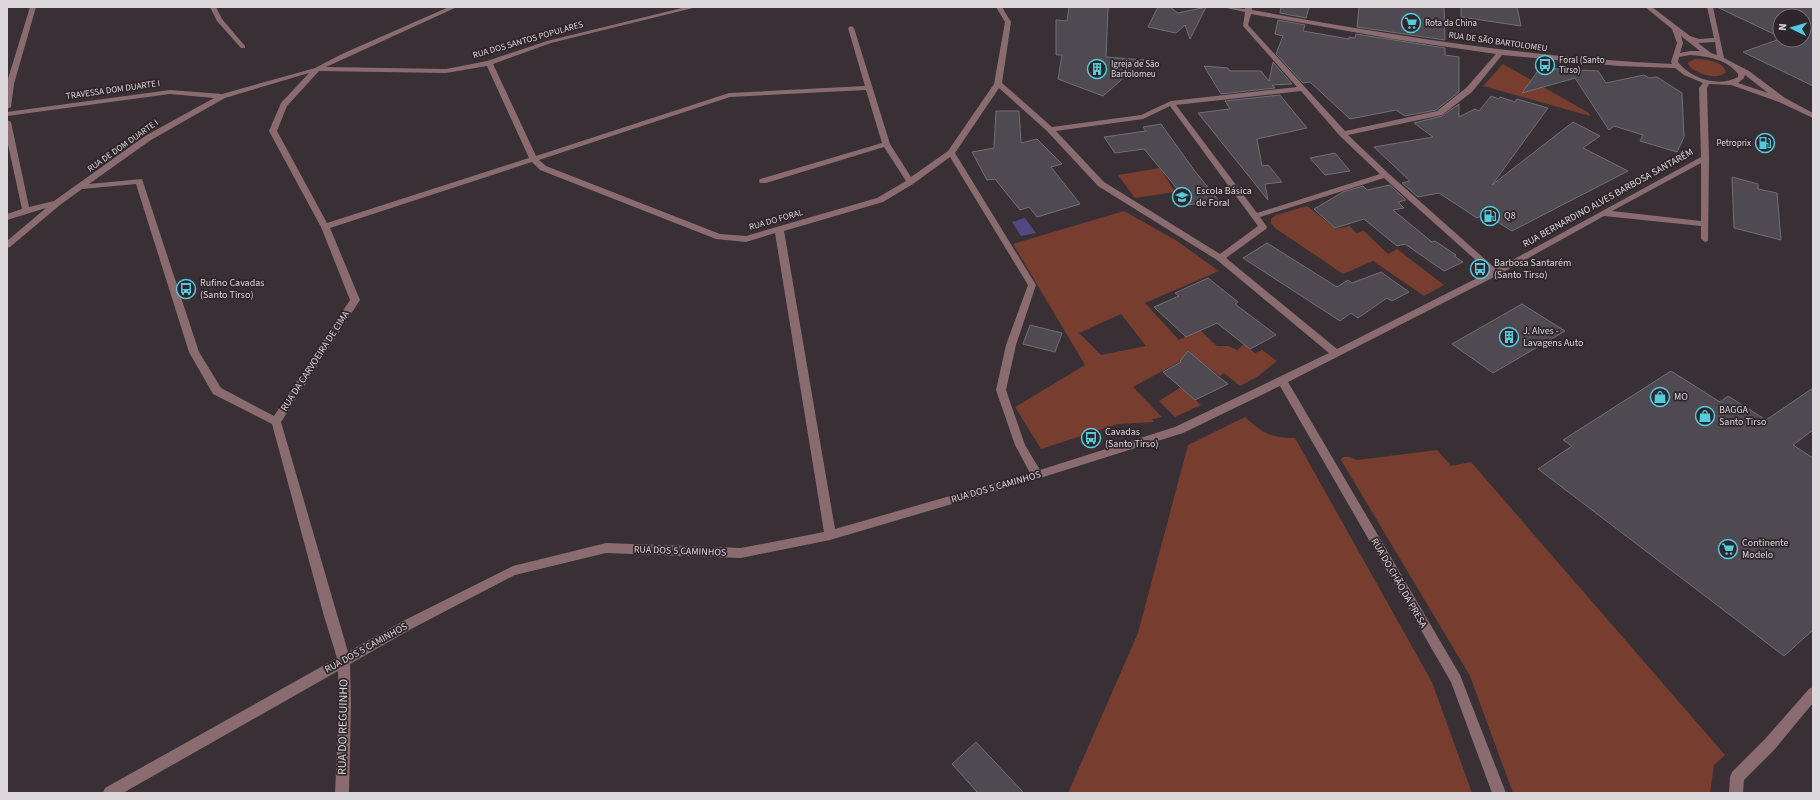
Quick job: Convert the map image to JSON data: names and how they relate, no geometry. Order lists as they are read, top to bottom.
{
  "streets": {
    "street": [
      "RUA DOS SANTOS POPULARES",
      "RUA DE SÃO BARTOLOMEU",
      "TRAVESSA DOM DUARTE I",
      "RUA DE DOM DUARTE I",
      "RUA BERNARDINO ALVES BARBOSA SANTARÉM",
      "RUA DO FORAL",
      "RUA DA CARVOEIRA DE CIMA",
      "RUA DOS 5 CAMINHOS",
      "RUA DO CHÃO DA PRESA",
      "RUA DO REGUINHO"
    ]
  },
  "crossings": [
    ["RUA DOS SANTOS POPULARES", "RUA DE DOM DUARTE I"],
    ["RUA DOS SANTOS POPULARES", "RUA DO FORAL"],
    ["RUA DOS SANTOS POPULARES", "RUA DA CARVOEIRA DE CIMA"],
    ["TRAVESSA DOM DUARTE I", "RUA DE DOM DUARTE I"],
    ["RUA DE DOM DUARTE I", "RUA DA CARVOEIRA DE CIMA"],
    ["RUA BERNARDINO ALVES BARBOSA SANTARÉM", "RUA DOS 5 CAMINHOS"],
    ["RUA BERNARDINO ALVES BARBOSA SANTARÉM", "RUA DO CHÃO DA PRESA"],
    ["RUA DA CARVOEIRA DE CIMA", "RUA DOS 5 CAMINHOS"],
    ["RUA DA CARVOEIRA DE CIMA", "RUA DO REGUINHO"],
    ["RUA DOS 5 CAMINHOS", "RUA DO CHÃO DA PRESA"],
    ["RUA DOS 5 CAMINHOS", "RUA DO REGUINHO"]
  ],
  "places": {
    "supermarket": ["Rota da China", "Continente Modelo"],
    "bus stop": [
      "Foral (Santo Tirso)",
      "Barbosa Santarém (Santo Tirso)",
      "Rufino Cavadas (Santo Tirso)",
      "Cavadas (Santo Tirso)"
    ],
    "building": ["Igreja de São Bartolomeu", "J. Alves - Lavagens Auto"],
    "fuel station": ["Petroprix", "Q8"],
    "school or university": ["Escola Básica de Foral"],
    "shop": ["MO", "BAGGA Santo Tirso"]
  },
  "north": "left"
}
